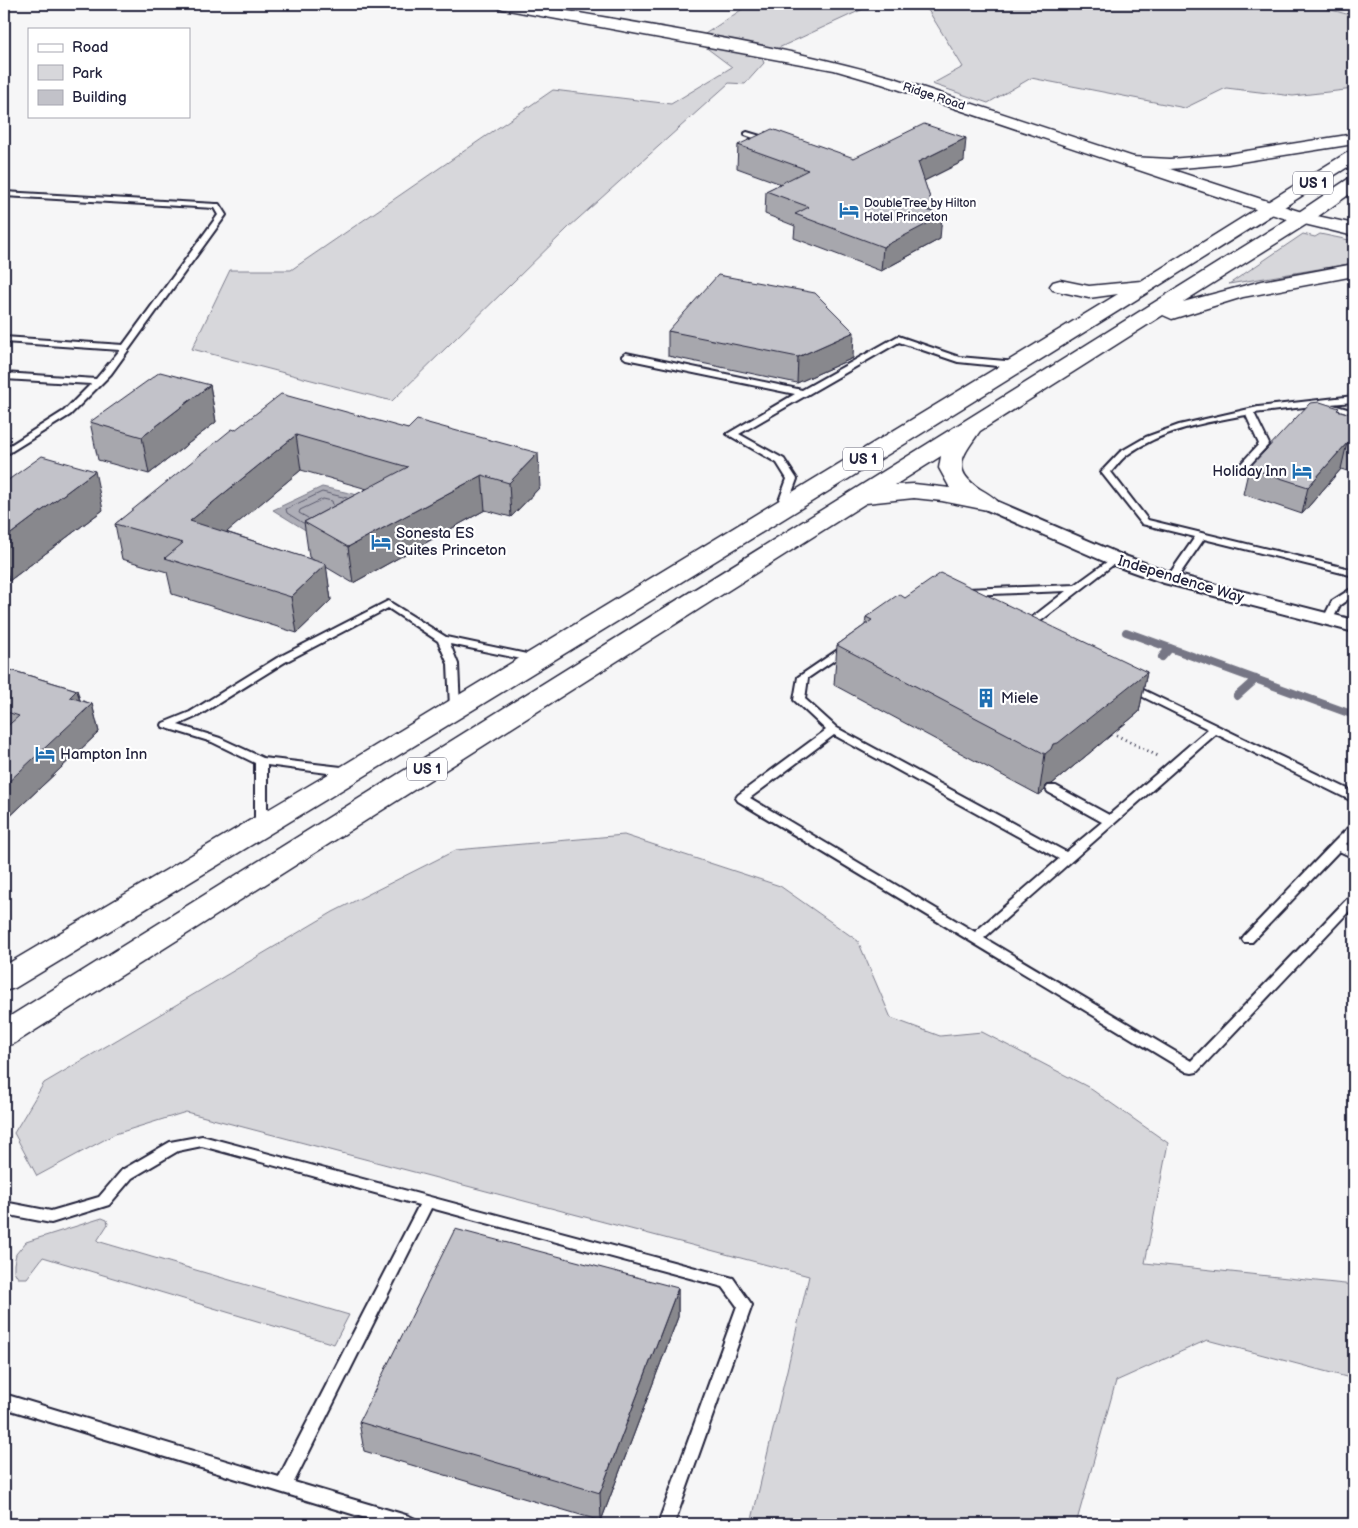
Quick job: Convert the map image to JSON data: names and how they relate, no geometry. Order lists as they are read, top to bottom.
{
  "streets": {
    "main road": ["Ridge Road", "US 1"],
    "street": ["Independence Way"]
  },
  "crossings": [
    ["Ridge Road", "US 1"]
  ],
  "places": {
    "hotel": [
      "DoubleTree by Hilton Hotel Princeton",
      "Holiday Inn",
      "Sonesta ES Suites Princeton",
      "Hampton Inn"
    ],
    "building": ["Miele"]
  },
  "legend": ["Road", "Park", "Building"]
}
